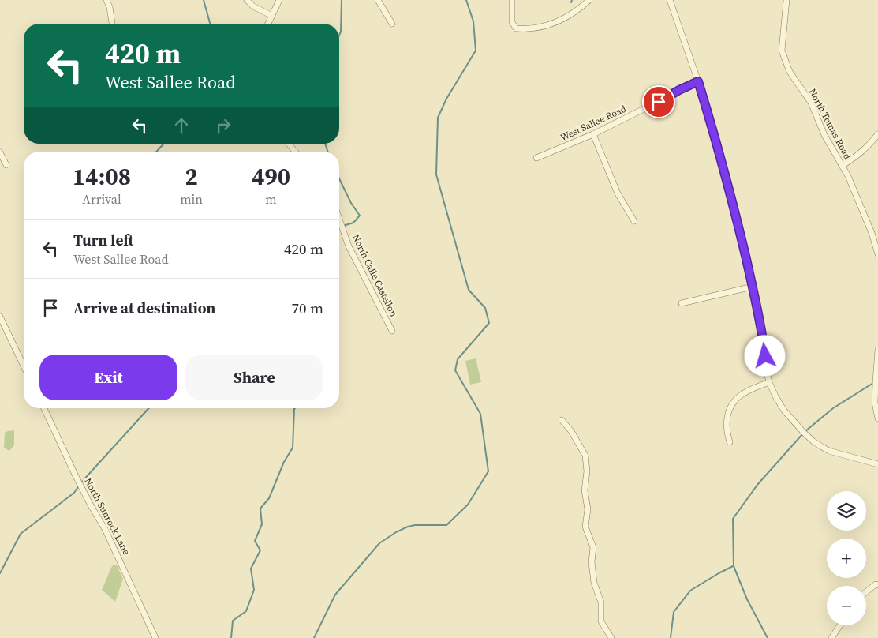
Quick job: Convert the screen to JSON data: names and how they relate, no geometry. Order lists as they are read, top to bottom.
{
  "streets": {
    "street": [
      "West Sallee Road",
      "North Tomas Road",
      "North Calle Castellon",
      "North Sunrock Lane"
    ]
  },
  "page": {
    "turn": ["420 m", "West Sallee Road"],
    "eta": [
      "14:08",
      "Arrival",
      "2",
      "min",
      "490",
      "m"
    ],
    "list": [
      {
        "name": "Turn left",
        "note": "West Sallee Road",
        "value": "420 m"
      },
      {
        "name": "Arrive at destination",
        "value": "70 m"
      }
    ],
    "buttons": ["Exit", "Share"],
    "map_buttons": ["+", "−"]
  }
}
